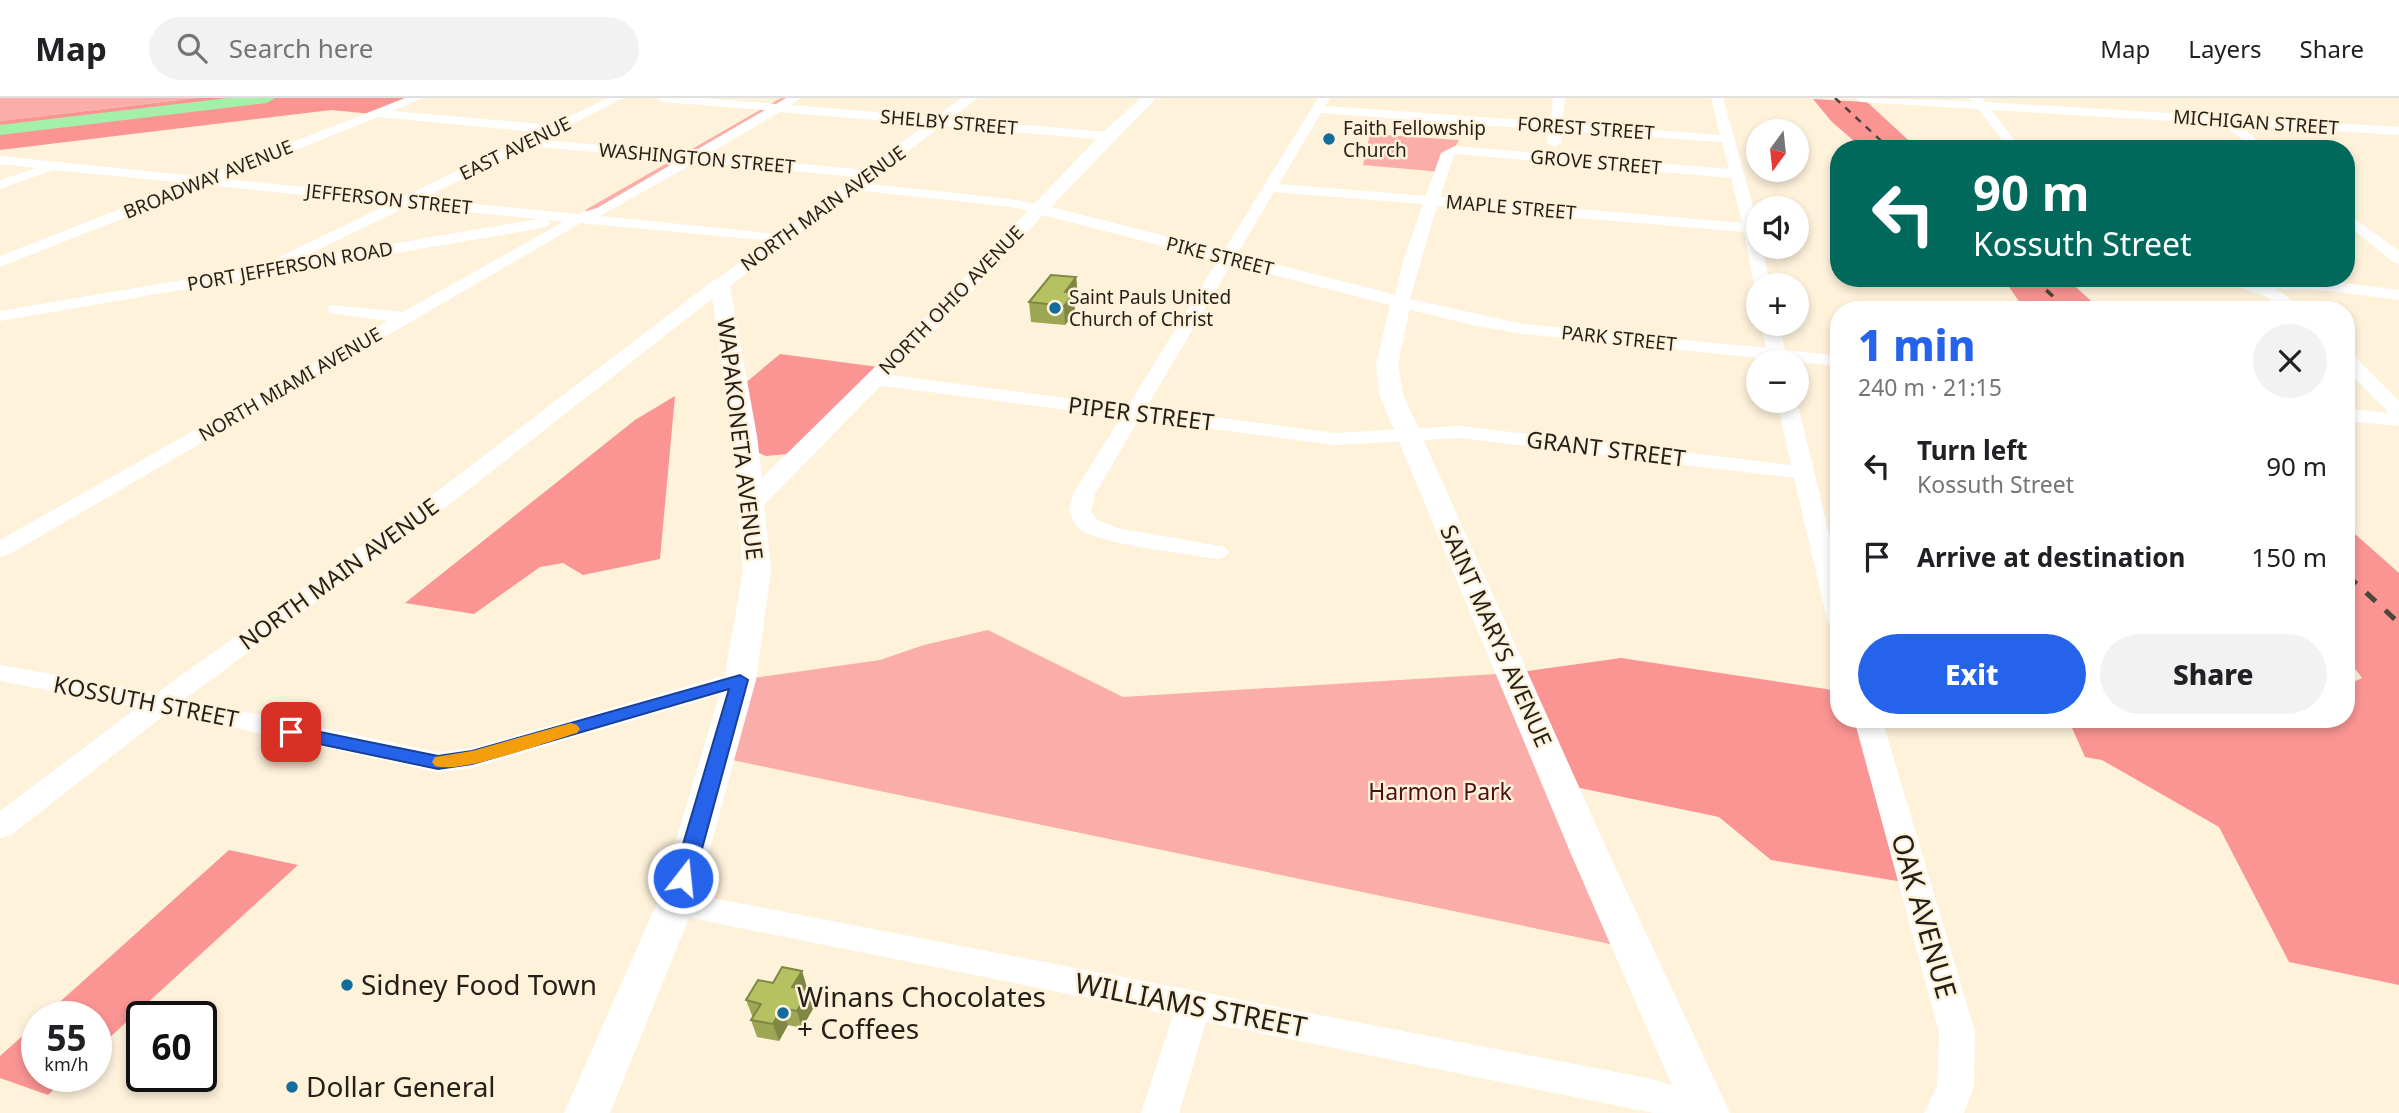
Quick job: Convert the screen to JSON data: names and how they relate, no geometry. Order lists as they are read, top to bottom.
{
  "streets": {
    "main road": [
      "NORTH MAIN AVENUE",
      "PIKE STREET",
      "NORTH OHIO AVENUE",
      "WAPAKONETA AVENUE",
      "SAINT MARYS AVENUE"
    ],
    "street": [
      "SHELBY STREET",
      "MICHIGAN STREET",
      "FOREST STREET",
      "EAST AVENUE",
      "WASHINGTON STREET",
      "GROVE STREET",
      "BROADWAY AVENUE",
      "JEFFERSON STREET",
      "MAPLE STREET",
      "PORT JEFFERSON ROAD",
      "PARK STREET",
      "NORTH MIAMI AVENUE",
      "PIPER STREET",
      "GRANT STREET",
      "KOSSUTH STREET",
      "OAK AVENUE",
      "WILLIAMS STREET"
    ]
  },
  "crossings": [
    ["SHELBY STREET", "NORTH MAIN AVENUE"],
    ["SHELBY STREET", "NORTH OHIO AVENUE"],
    ["SHELBY STREET", "NORTH MIAMI AVENUE"],
    ["EAST AVENUE", "WASHINGTON STREET"],
    ["EAST AVENUE", "JEFFERSON STREET"],
    ["EAST AVENUE", "PORT JEFFERSON ROAD"],
    ["WASHINGTON STREET", "NORTH MAIN AVENUE"],
    ["WASHINGTON STREET", "NORTH MIAMI AVENUE"],
    ["GROVE STREET", "SAINT MARYS AVENUE"],
    ["BROADWAY AVENUE", "JEFFERSON STREET"],
    ["JEFFERSON STREET", "NORTH MAIN AVENUE"],
    ["JEFFERSON STREET", "PORT JEFFERSON ROAD"],
    ["JEFFERSON STREET", "NORTH MIAMI AVENUE"],
    ["MAPLE STREET", "SAINT MARYS AVENUE"],
    ["NORTH MAIN AVENUE", "WAPAKONETA AVENUE"],
    ["NORTH MAIN AVENUE", "KOSSUTH STREET"],
    ["PIKE STREET", "NORTH OHIO AVENUE"],
    ["PIKE STREET", "PARK STREET"],
    ["PIKE STREET", "SAINT MARYS AVENUE"],
    ["PORT JEFFERSON ROAD", "NORTH MIAMI AVENUE"],
    ["NORTH OHIO AVENUE", "PIPER STREET"],
    ["NORTH OHIO AVENUE", "WAPAKONETA AVENUE"],
    ["PARK STREET", "SAINT MARYS AVENUE"],
    ["PIPER STREET", "GRANT STREET"],
    ["PIPER STREET", "SAINT MARYS AVENUE"],
    ["WAPAKONETA AVENUE", "KOSSUTH STREET"],
    ["WAPAKONETA AVENUE", "WILLIAMS STREET"],
    ["GRANT STREET", "SAINT MARYS AVENUE"],
    ["SAINT MARYS AVENUE", "WILLIAMS STREET"]
  ],
  "parks": ["Harmon Park"],
  "places": [
    "Faith Fellowship Church",
    "Saint Pauls United Church of Christ",
    "Sidney Food Town",
    "Winans Chocolates + Coffees",
    "Dollar General"
  ],
  "north": "bottom",
  "page": {
    "header": "Map",
    "search": "Search here",
    "nav": ["Map", "Layers", "Share"],
    "map_buttons": ["+", "−"],
    "turn": ["90 m", "Kossuth Street"],
    "heading": ["1 min", "240 m · 21:15"],
    "list": [
      {
        "name": "Turn left",
        "note": "Kossuth Street",
        "value": "90 m"
      },
      {
        "name": "Arrive at destination",
        "value": "150 m"
      }
    ],
    "buttons": ["Exit", "Share"],
    "speed": "55 km/h",
    "limit": "60"
  }
}
